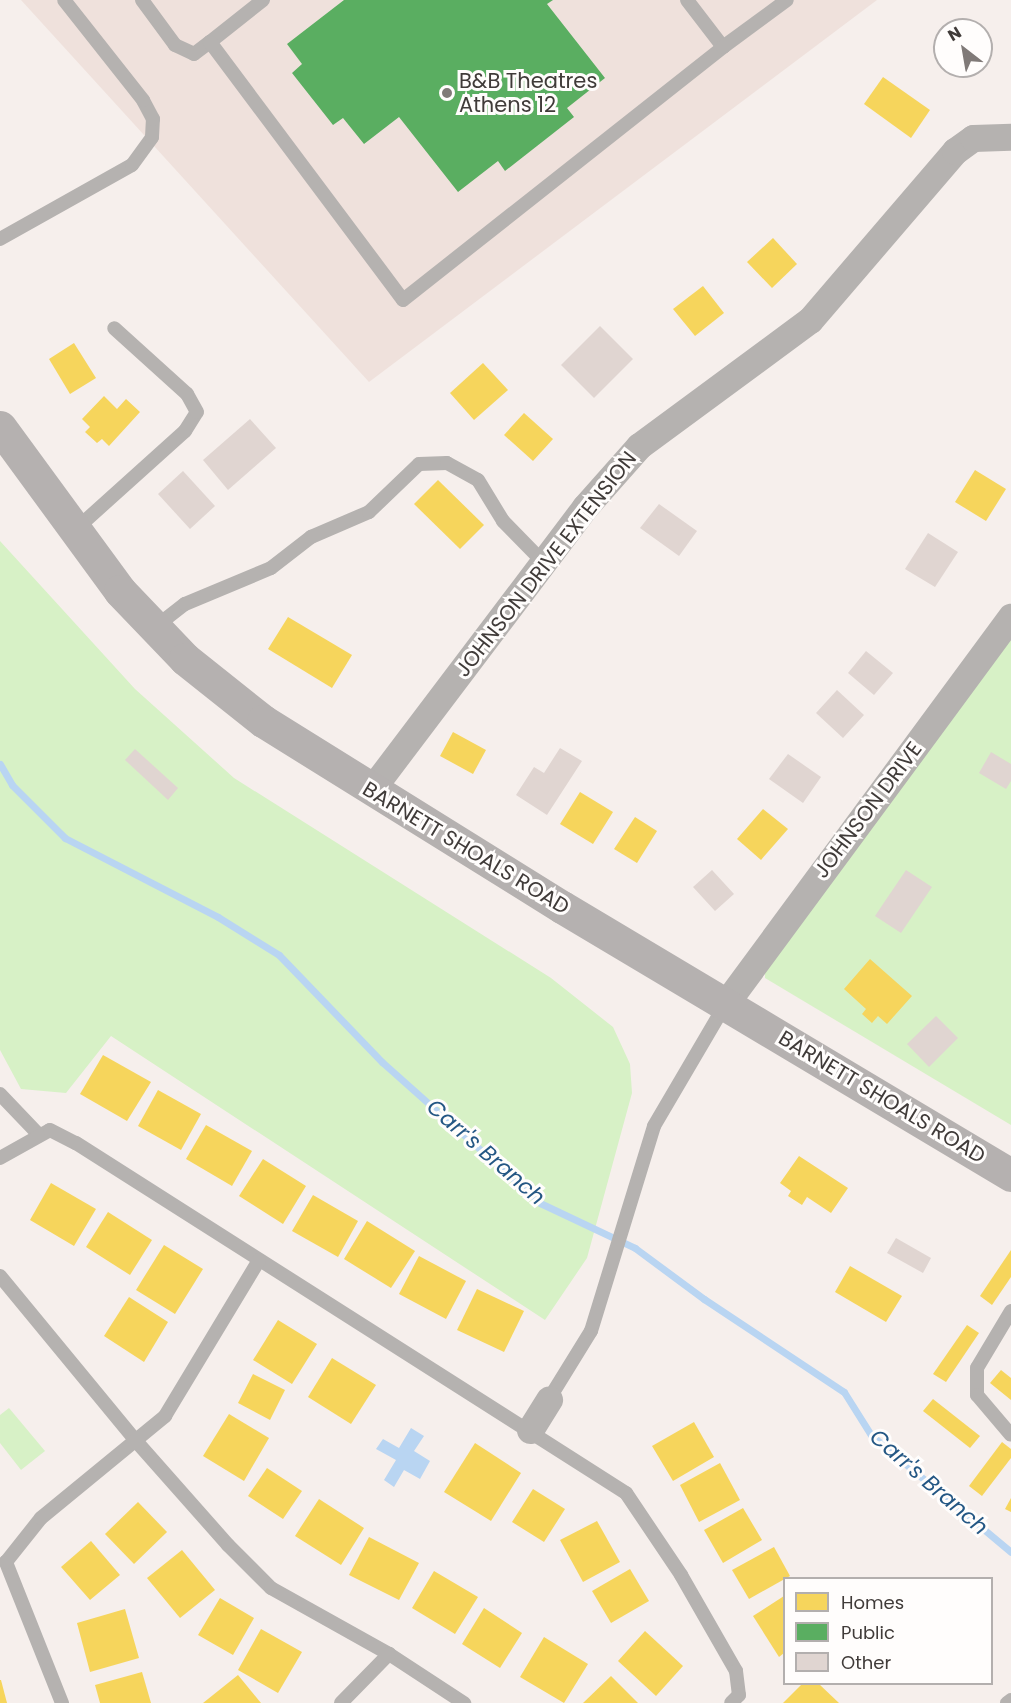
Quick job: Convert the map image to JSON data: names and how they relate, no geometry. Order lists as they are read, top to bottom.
{
  "streets": {
    "main road": ["BARNETT SHOALS ROAD"],
    "street": ["JOHNSON DRIVE EXTENSION", "JOHNSON DRIVE"]
  },
  "crossings": [
    ["JOHNSON DRIVE EXTENSION", "BARNETT SHOALS ROAD"],
    ["JOHNSON DRIVE", "BARNETT SHOALS ROAD"]
  ],
  "water": ["Carr's Branch"],
  "places": ["B&B Theatres Athens 12"],
  "legend": ["Homes", "Public", "Other"],
  "north": "top left"
}
